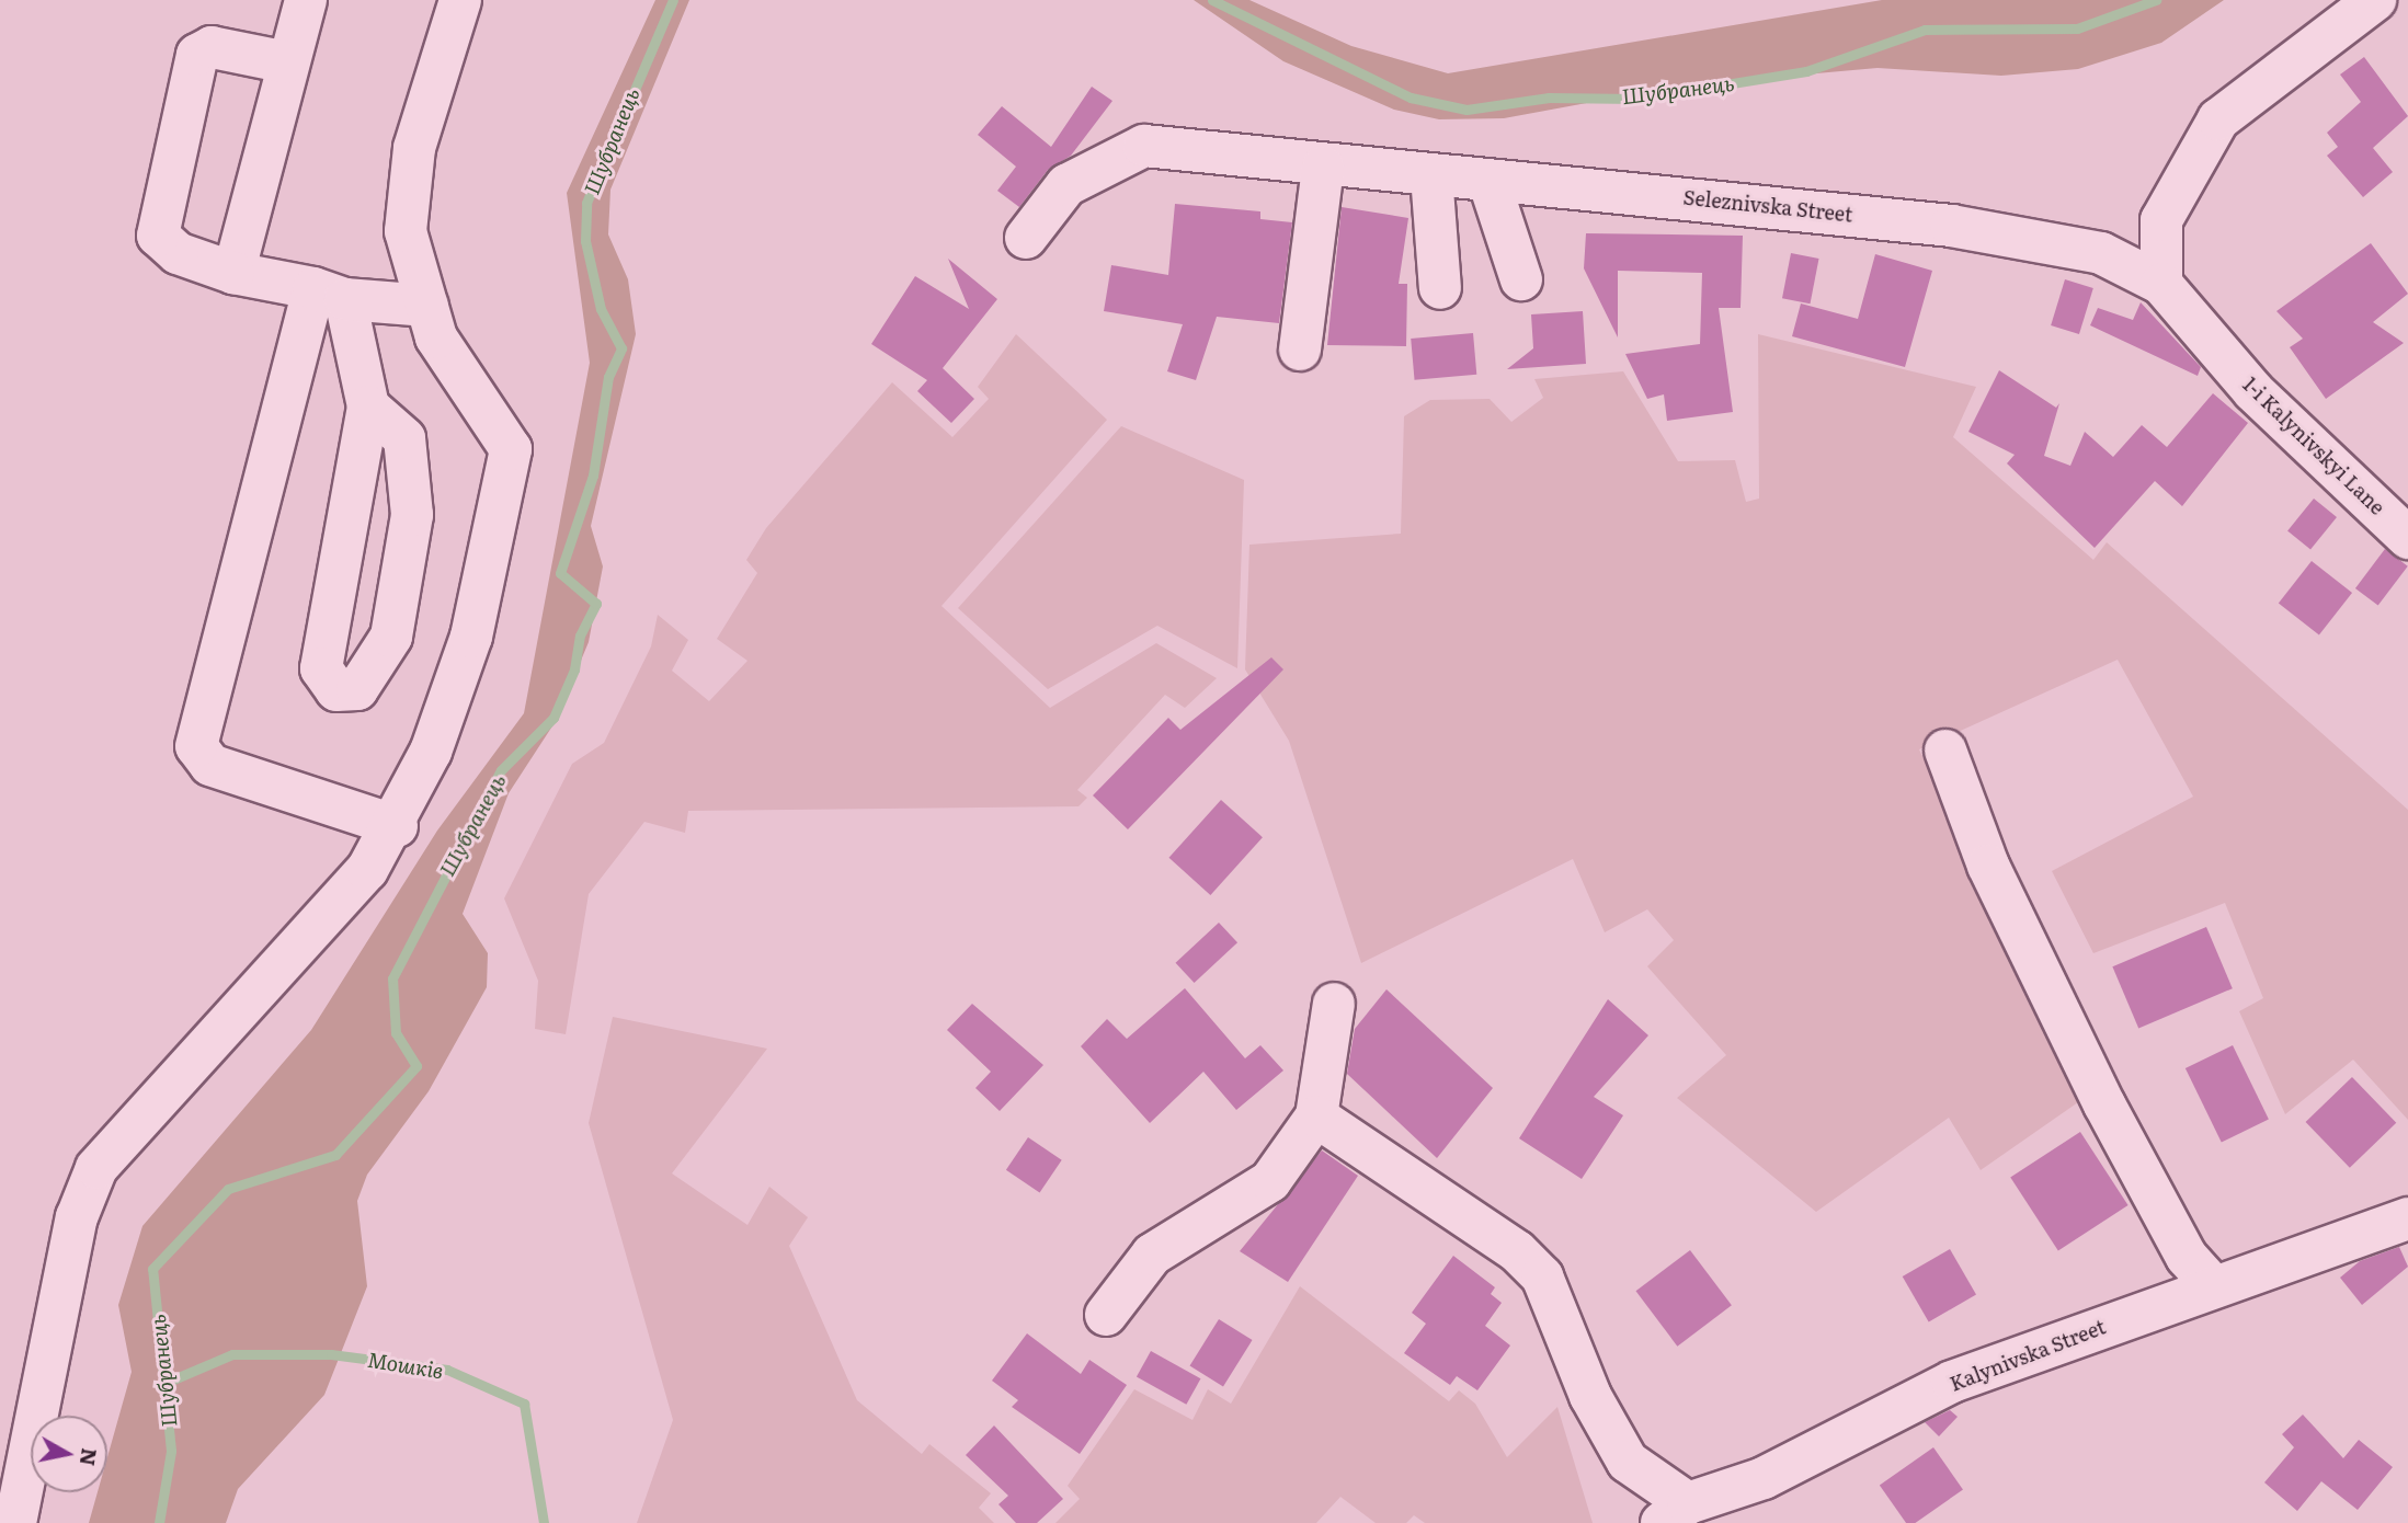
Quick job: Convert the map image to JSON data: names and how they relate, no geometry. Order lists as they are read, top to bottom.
{
  "streets": {
    "street": ["Seleznivska Street", "1-i Kalynivskyi Lane", "Kalynivska Street"]
  },
  "crossings": [
    ["Seleznivska Street", "1-i Kalynivskyi Lane"]
  ],
  "water": ["Шубранець", "Мошків"],
  "north": "right"
}
